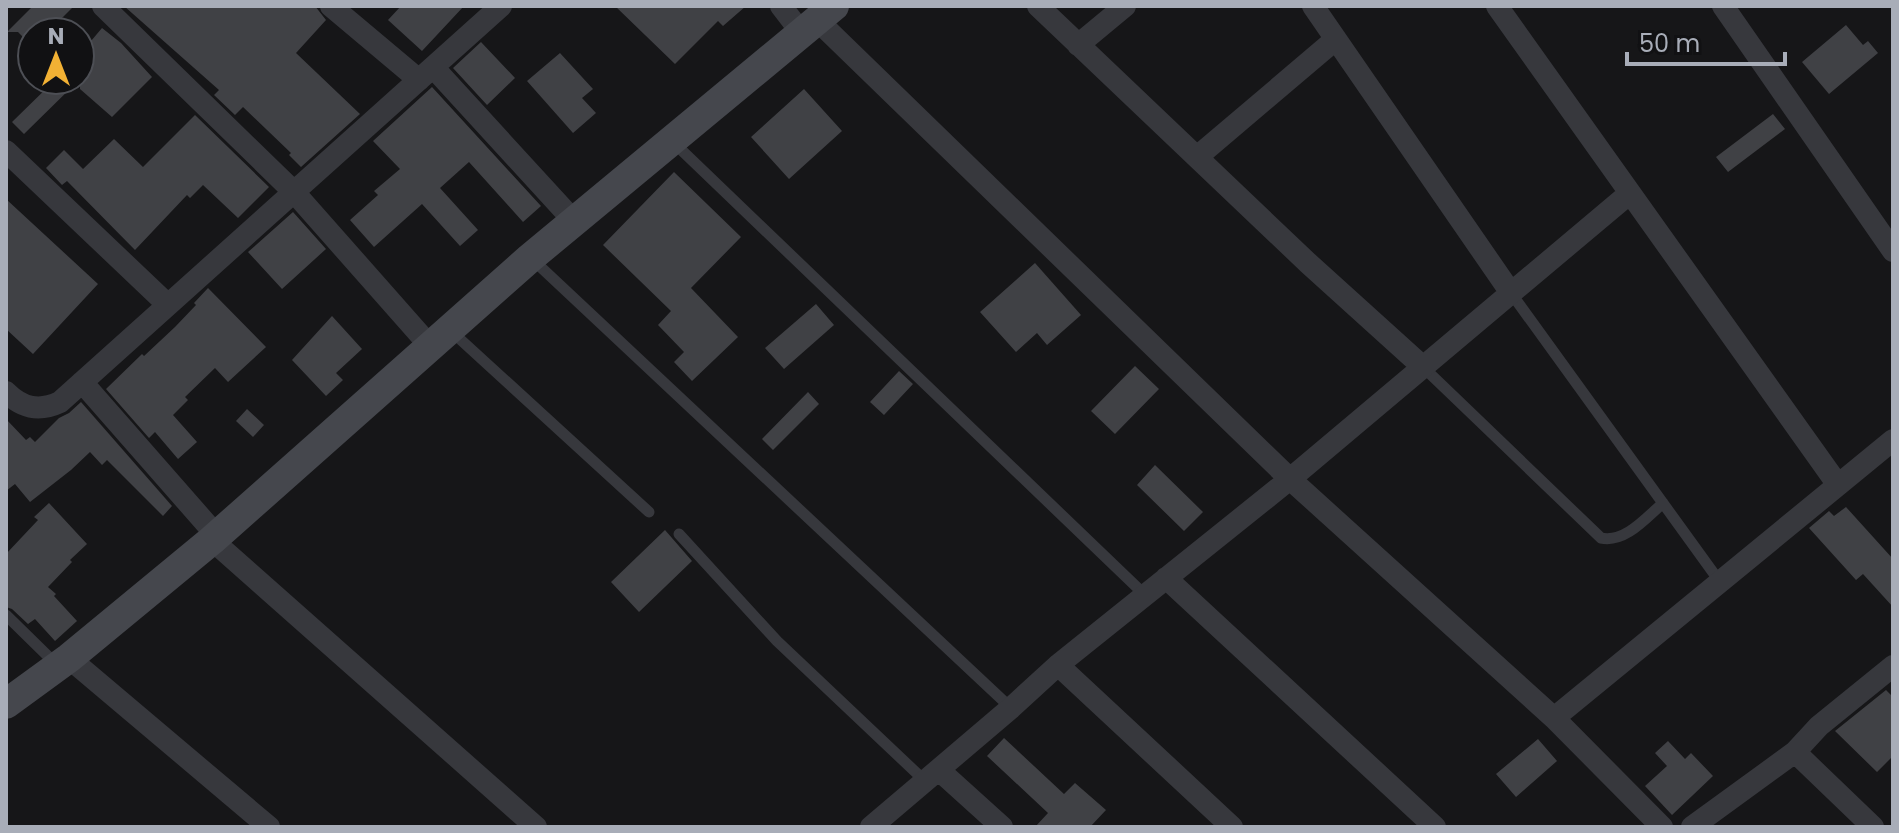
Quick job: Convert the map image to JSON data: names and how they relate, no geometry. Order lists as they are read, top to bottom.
{
  "scale_bar": "50 m",
  "north": "top"
}
